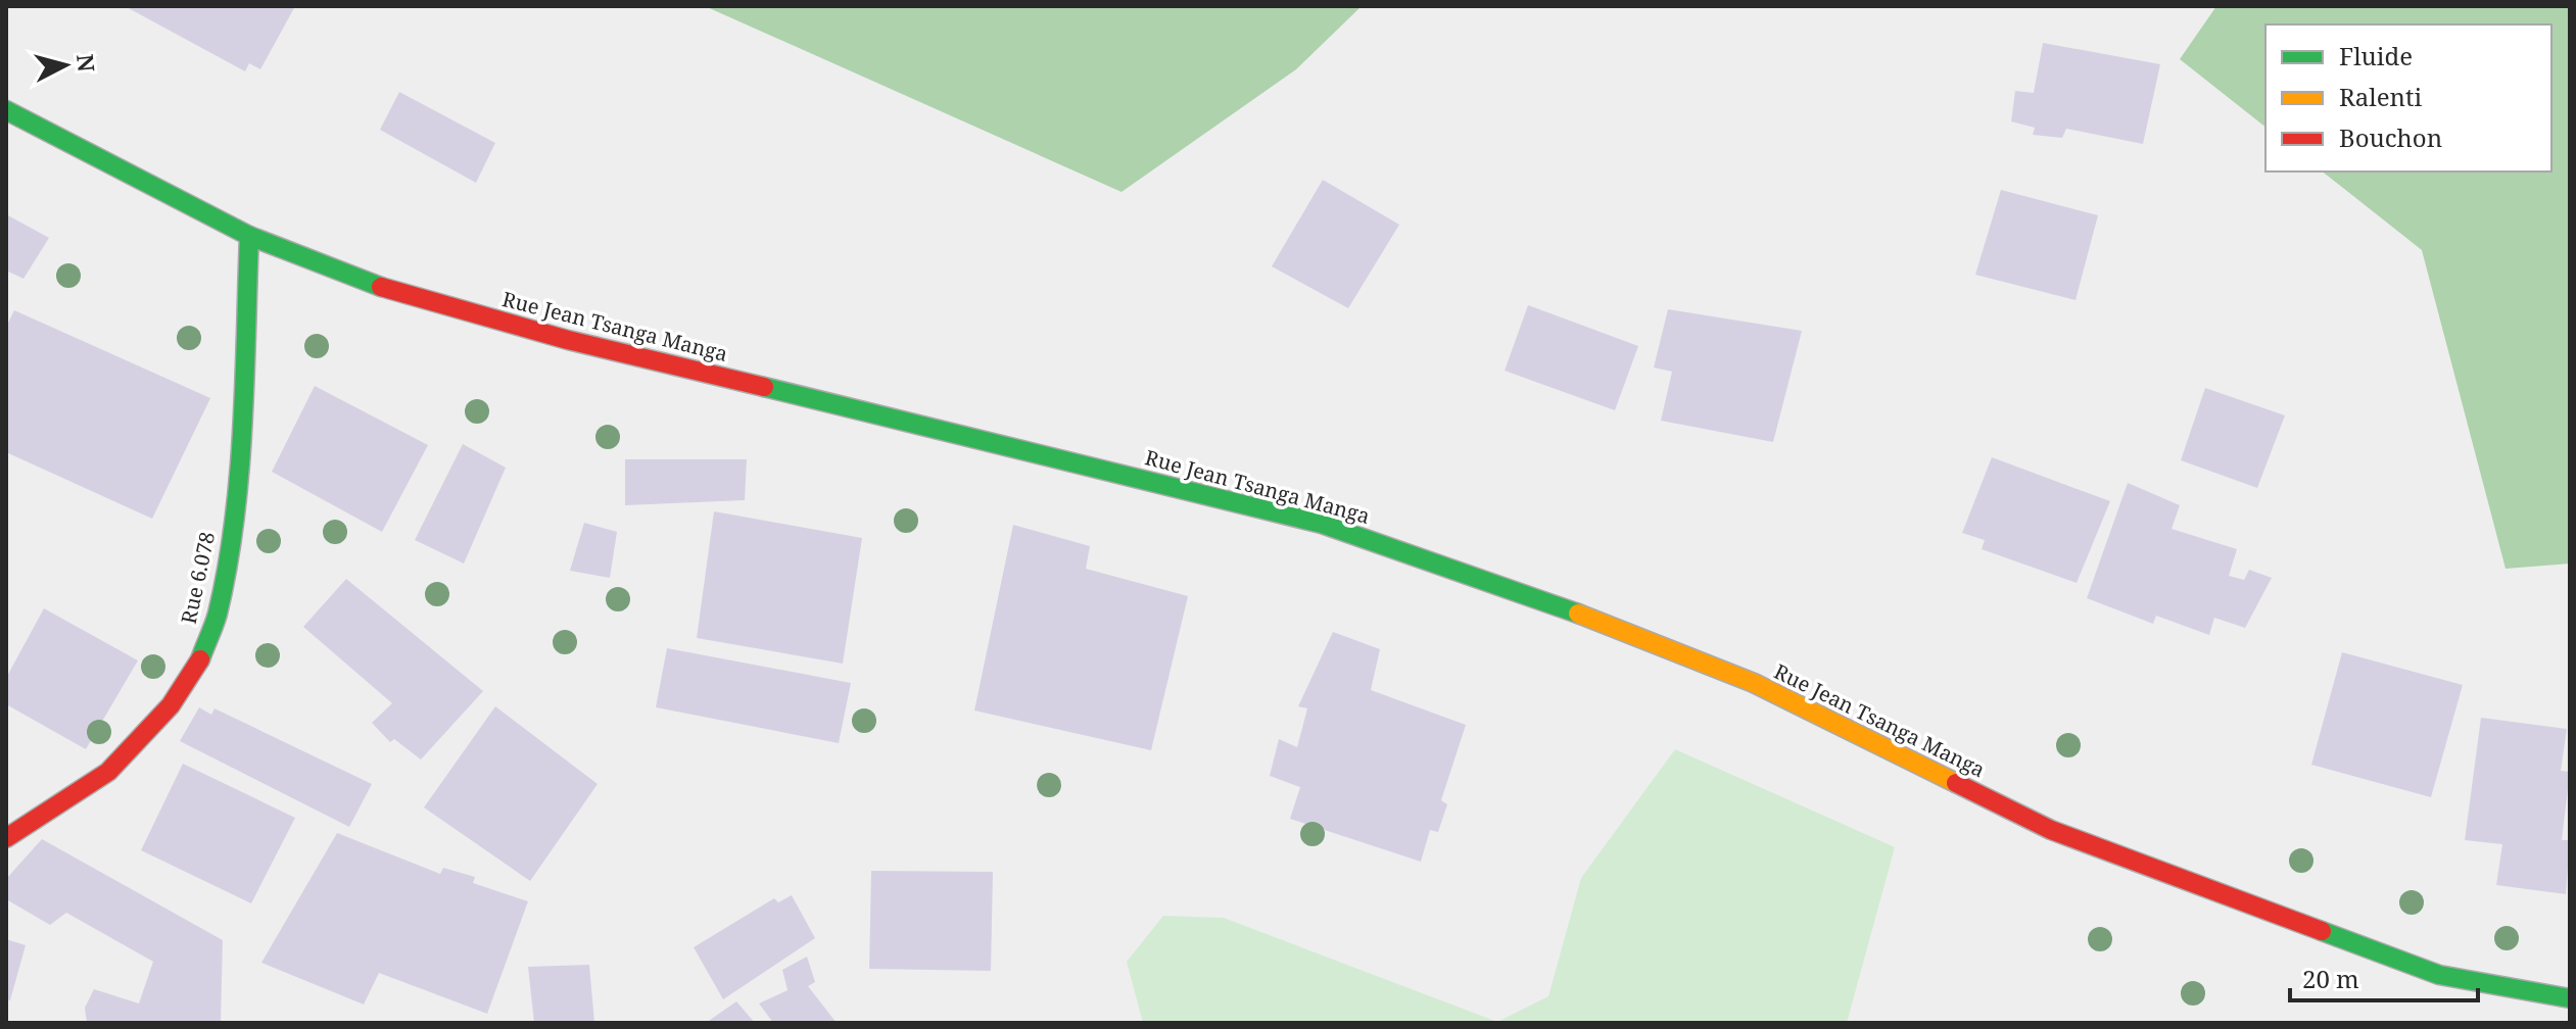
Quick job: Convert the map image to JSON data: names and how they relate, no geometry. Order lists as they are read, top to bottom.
{
  "streets": {
    "street": ["Rue Jean Tsanga Manga", "Rue 6.078"]
  },
  "crossings": [
    ["Rue Jean Tsanga Manga", "Rue 6.078"]
  ],
  "legend": ["Fluide", "Ralenti", "Bouchon"],
  "scale_bar": "20 m",
  "north": "right"
}
